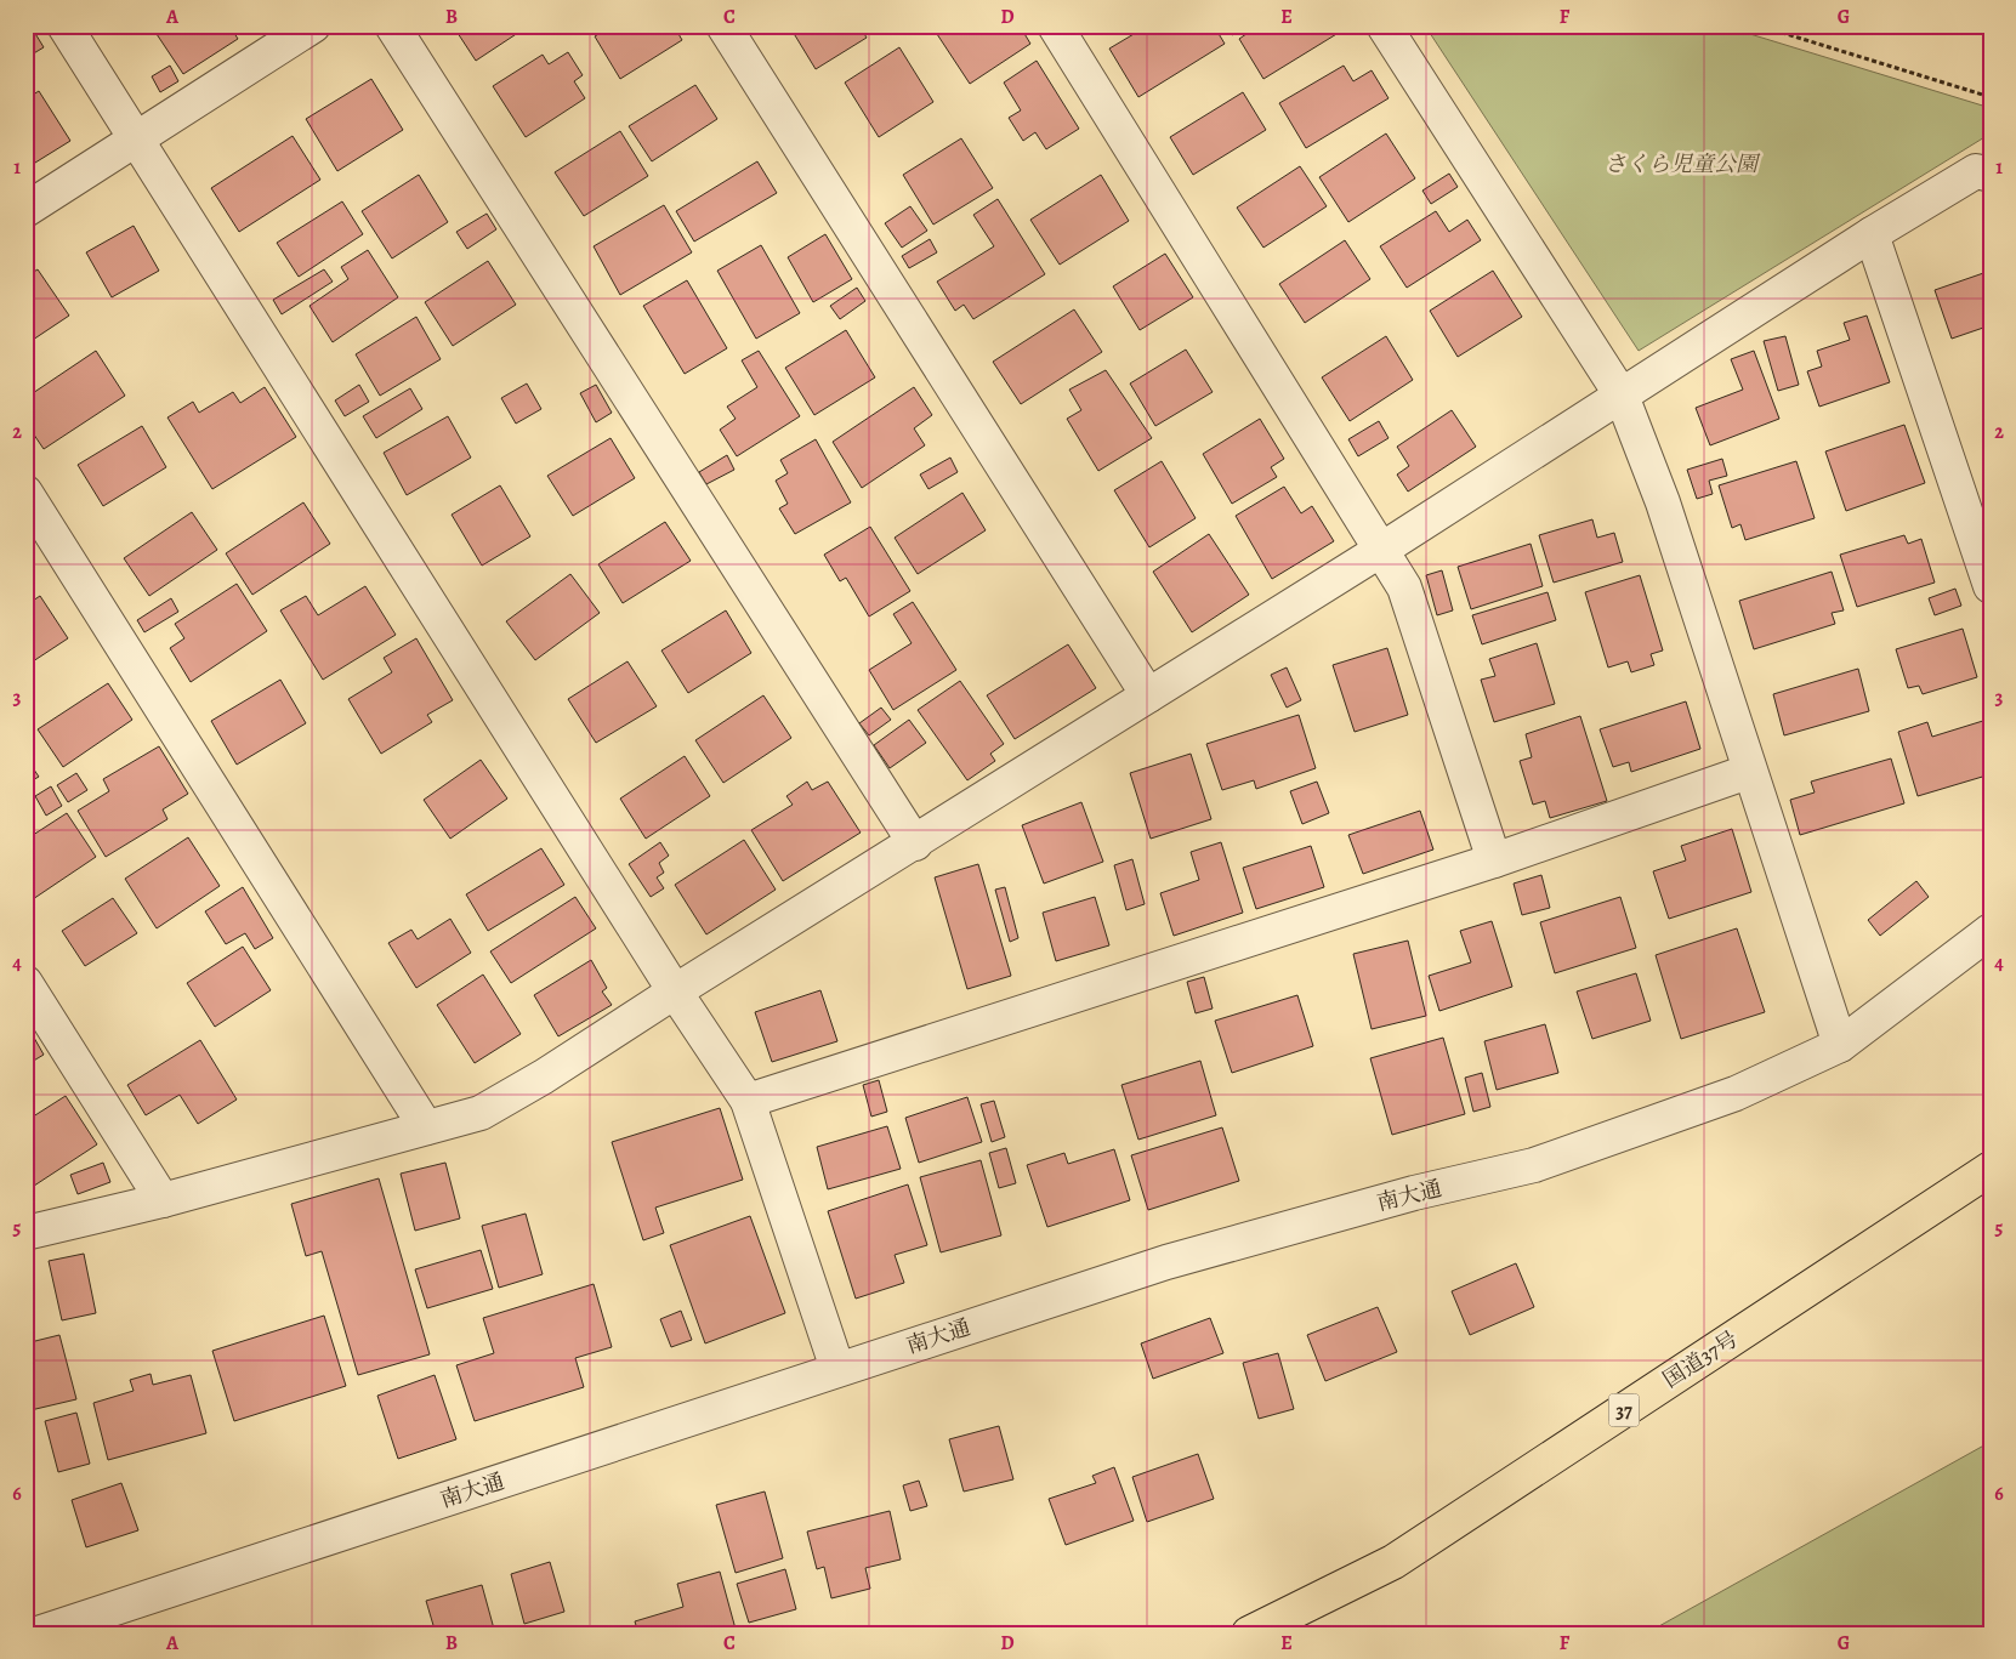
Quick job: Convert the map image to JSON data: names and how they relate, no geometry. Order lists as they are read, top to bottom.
{
  "streets": {
    "highway": ["国道37号", "37"],
    "street": ["南大通"]
  },
  "parks": ["さくら児童公園"],
  "grid": {
    "columns": [
      "A",
      "B",
      "C",
      "D",
      "E",
      "F",
      "G"
    ],
    "rows": [
      "1",
      "2",
      "3",
      "4",
      "5",
      "6"
    ]
  }
}
